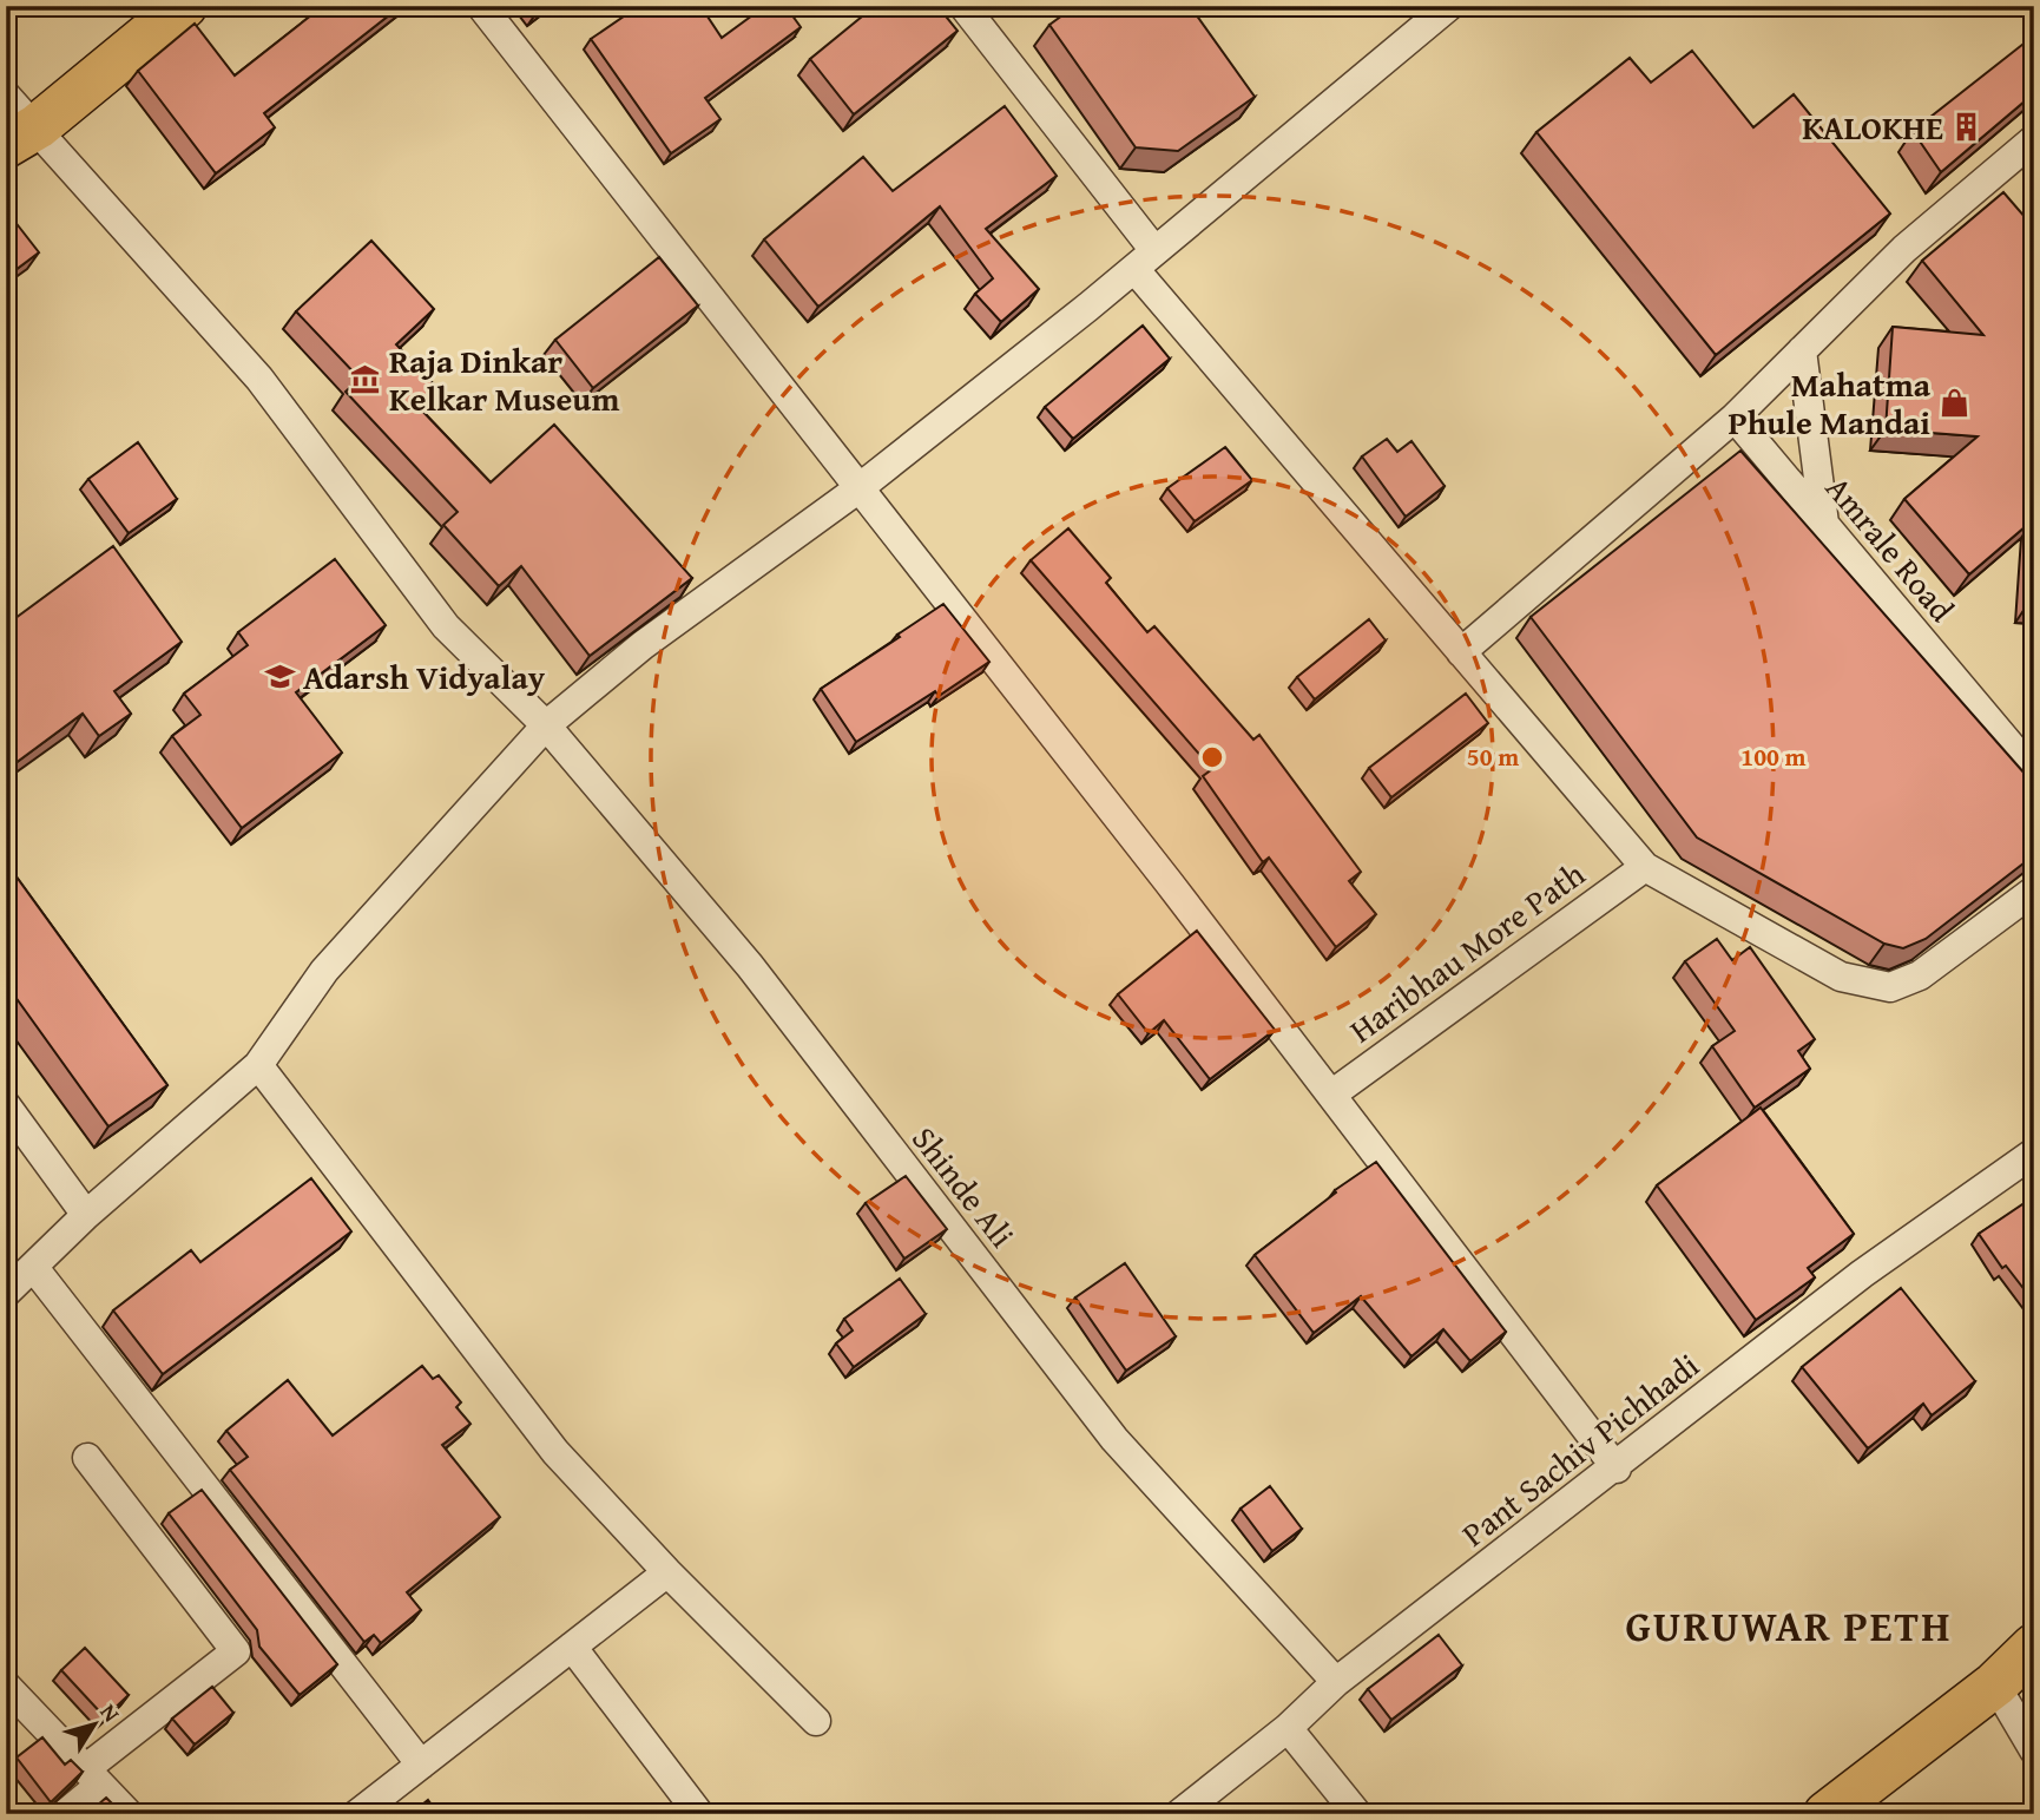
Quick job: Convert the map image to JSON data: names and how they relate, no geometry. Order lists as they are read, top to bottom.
{
  "streets": {
    "street": [
      "Amrale Road",
      "Haribhau More Path",
      "Shinde Ali",
      "Pant Sachiv Pichhadi"
    ]
  },
  "crossings": [
    ["Shinde Ali", "Pant Sachiv Pichhadi"]
  ],
  "districts": ["GURUWAR PETH"],
  "places": {
    "building": ["KALOKHE"],
    "museum": ["Raja Dinkar Kelkar Museum"],
    "shop": ["Mahatma Phule Mandai"],
    "school or university": ["Adarsh Vidyalay"]
  },
  "north": "top right",
  "rings": ["50 m", "100 m"]
}
